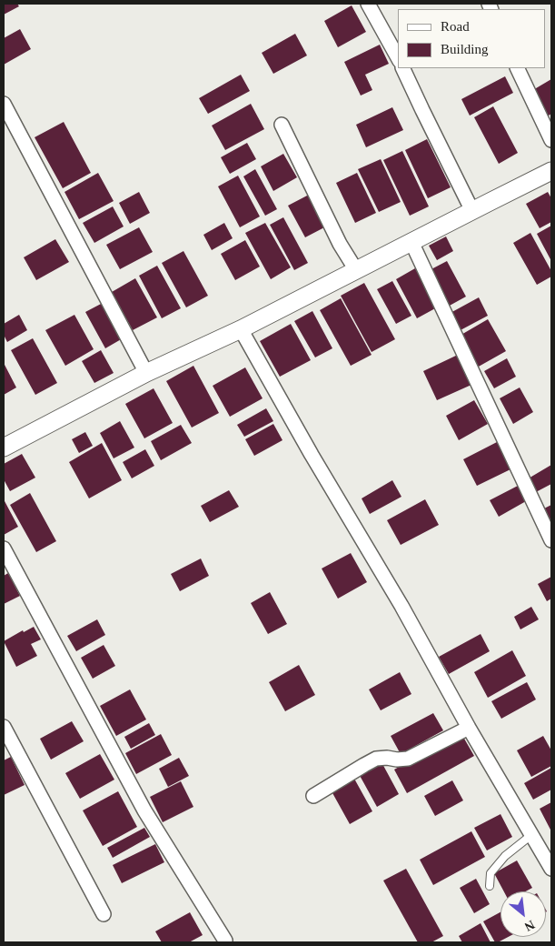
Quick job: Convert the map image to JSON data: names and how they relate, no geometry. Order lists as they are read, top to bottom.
{
  "legend": ["Road", "Building"],
  "north": "bottom right"
}
